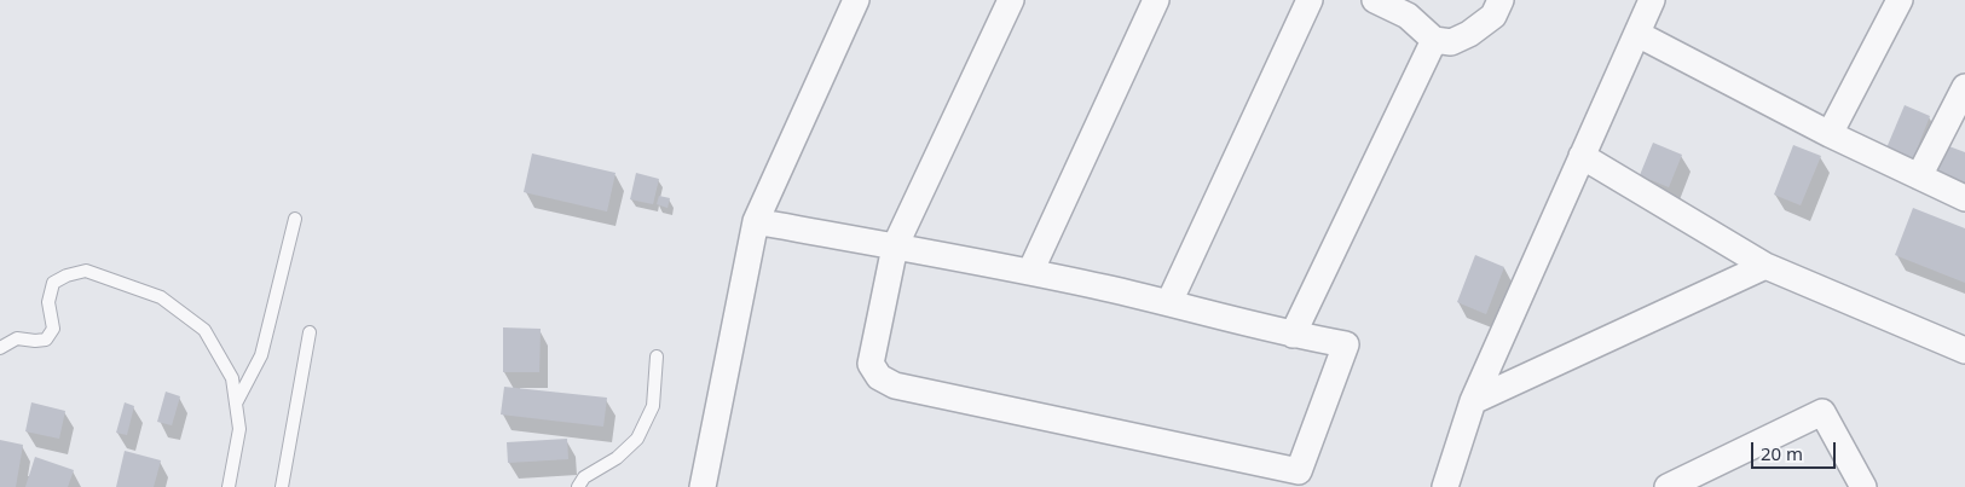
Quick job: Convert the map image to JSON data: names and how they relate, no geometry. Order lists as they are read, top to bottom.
{
  "scale_bar": "20 m"
}
